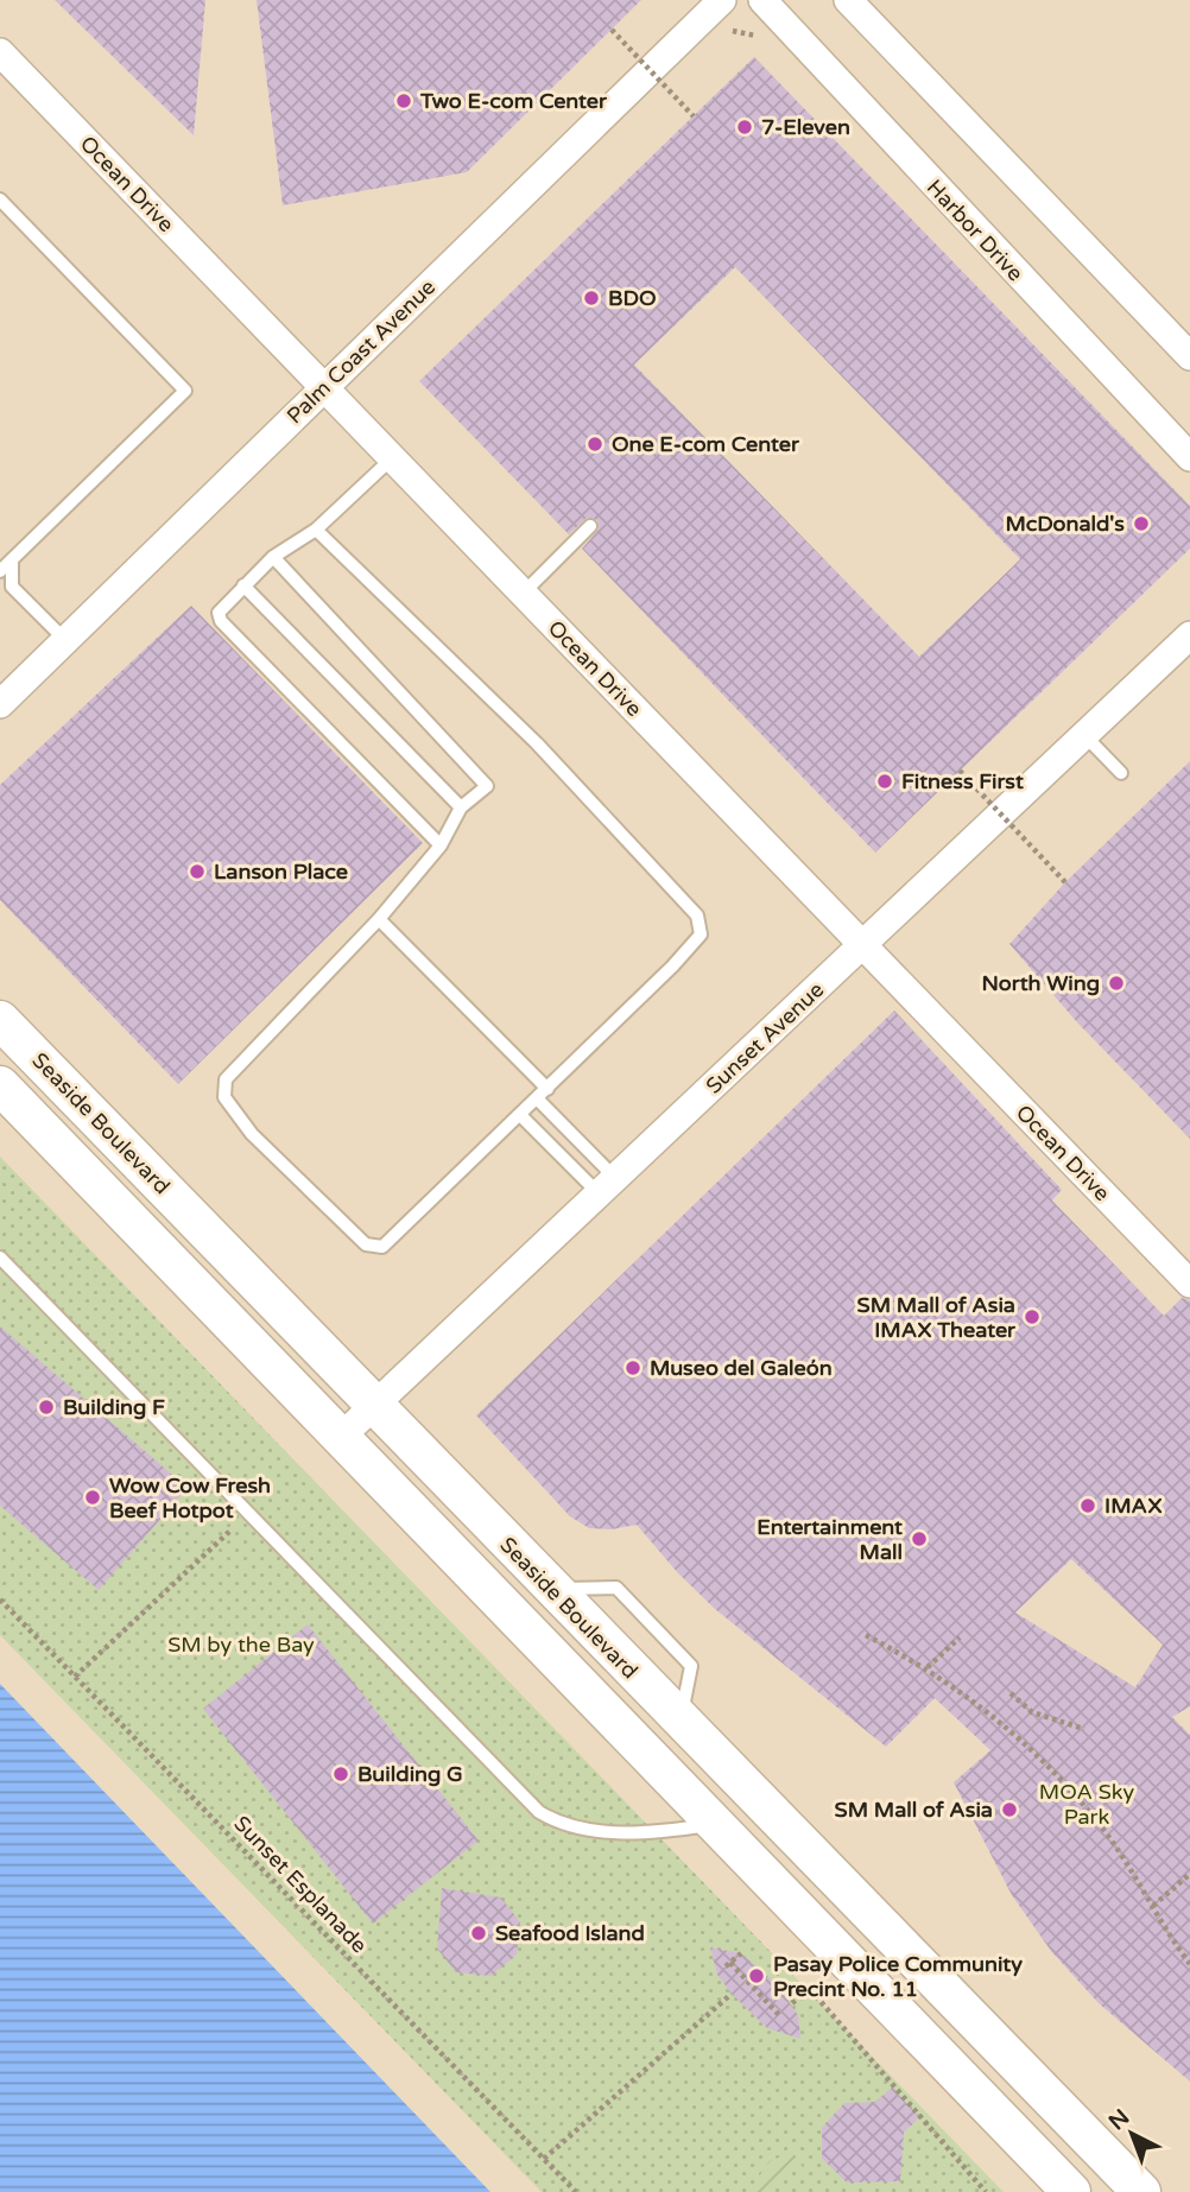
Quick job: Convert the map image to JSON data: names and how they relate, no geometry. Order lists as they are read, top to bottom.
{
  "streets": {
    "street": [
      "Ocean Drive",
      "Harbor Drive",
      "Palm Coast Avenue",
      "Sunset Avenue",
      "Seaside Boulevard"
    ],
    "path": ["Sunset Esplanade"]
  },
  "crossings": [
    ["Ocean Drive", "Palm Coast Avenue"],
    ["Ocean Drive", "Sunset Avenue"],
    ["Sunset Avenue", "Seaside Boulevard"]
  ],
  "parks": ["SM by the Bay", "MOA Sky Park"],
  "places": [
    "Two E-com Center",
    "7-Eleven",
    "BDO",
    "One E-com Center",
    "McDonald's",
    "Fitness First",
    "Lanson Place",
    "North Wing",
    "SM Mall of Asia IMAX Theater",
    "Museo del Galeón",
    "Building F",
    "Wow Cow Fresh Beef Hotpot",
    "IMAX",
    "Entertainment Mall",
    "Building G",
    "SM Mall of Asia",
    "Seafood Island",
    "Pasay Police Community Precint No. 11"
  ],
  "north": "top left"
}
